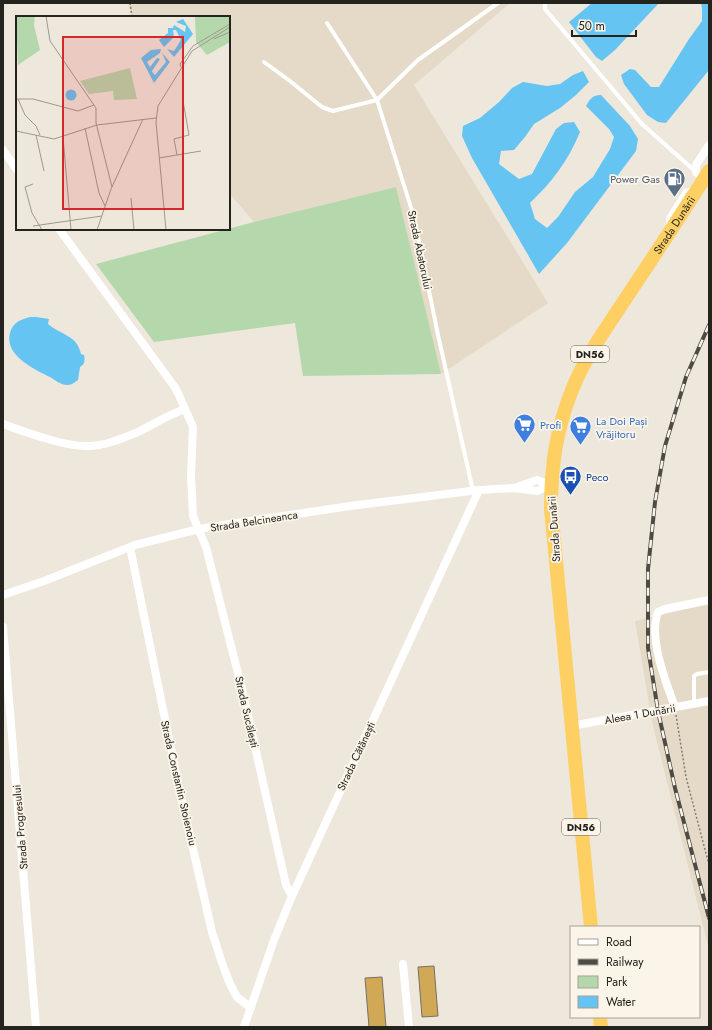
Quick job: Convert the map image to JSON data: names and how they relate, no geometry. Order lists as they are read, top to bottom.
{
  "streets": {
    "highway": ["Strada Dunării", "DN56"],
    "street": [
      "Strada Belcineanca",
      "Strada Sucălești",
      "Aleea 1 Dunării",
      "Strada Cătănești",
      "Strada Constantin Stoienoiu",
      "Strada Progresului"
    ],
    "lane": ["Strada Abatorului"]
  },
  "crossings": [
    ["Strada Dunării", "Strada Belcineanca"],
    ["Strada Dunării", "Aleea 1 Dunării"],
    ["Strada Abatorului", "Strada Belcineanca"],
    ["Strada Abatorului", "Strada Cătănești"],
    ["Strada Belcineanca", "Strada Sucălești"],
    ["Strada Belcineanca", "Strada Cătănești"],
    ["Strada Belcineanca", "Strada Constantin Stoienoiu"],
    ["Strada Sucălești", "Strada Cătănești"],
    ["Strada Cătănești", "Strada Constantin Stoienoiu"]
  ],
  "places": {
    "fuel station": ["Power Gas"],
    "supermarket": ["Profi", "La Doi Pași Vrăjitoru"],
    "bus stop": ["Peco"]
  },
  "legend": [
    "Road",
    "Railway",
    "Park",
    "Water"
  ],
  "scale_bar": "50 m"
}
